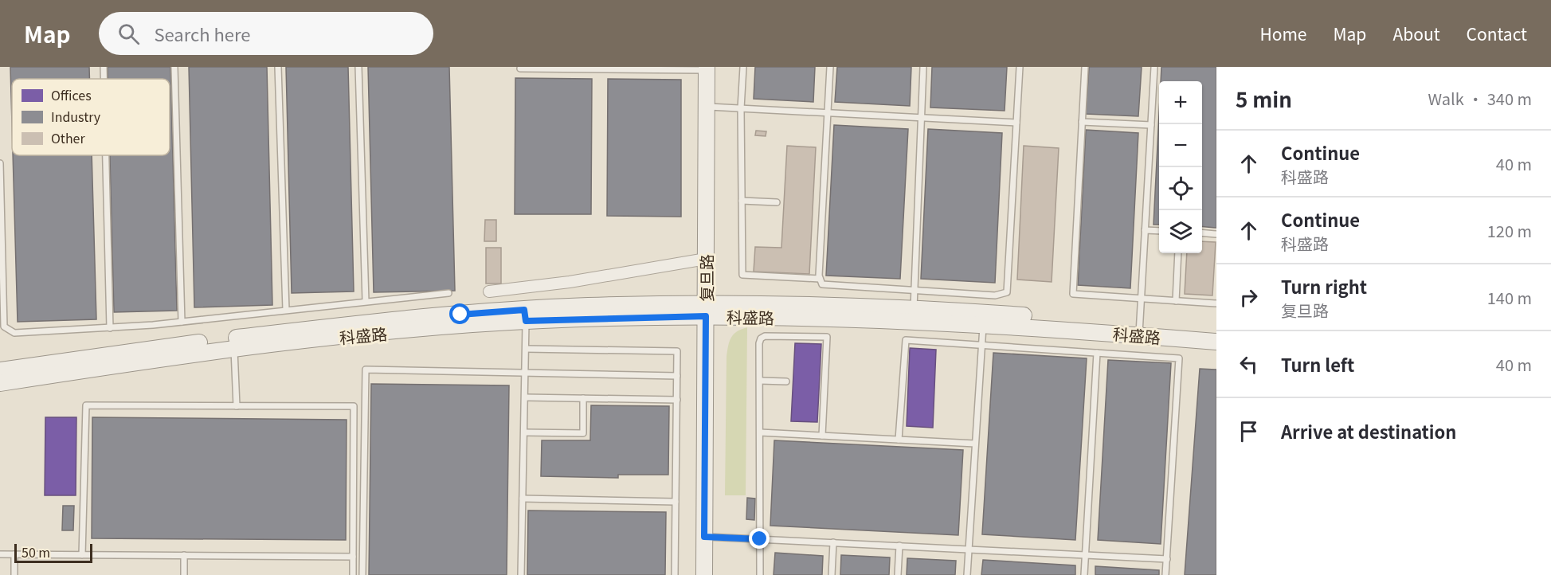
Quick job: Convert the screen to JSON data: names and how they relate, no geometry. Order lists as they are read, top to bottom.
{
  "streets": {
    "street": ["复旦路", "科盛路"]
  },
  "crossings": [
    ["复旦路", "科盛路"]
  ],
  "legend": ["Offices", "Industry", "Other"],
  "scale_bar": "50 m",
  "page": {
    "header": "Map",
    "search": "Search here",
    "nav": [
      "Home",
      "Map",
      "About",
      "Contact"
    ],
    "heading": ["5 min", "Walk · 340 m"],
    "map_buttons": ["+", "−"],
    "list": [
      ["Continue", "科盛路", "40 m"],
      ["Continue", "科盛路", "120 m"],
      ["Turn right", "复旦路", "140 m"],
      ["Turn left", "40 m"],
      "Arrive at destination"
    ],
    "scale": "50 m"
  }
}
